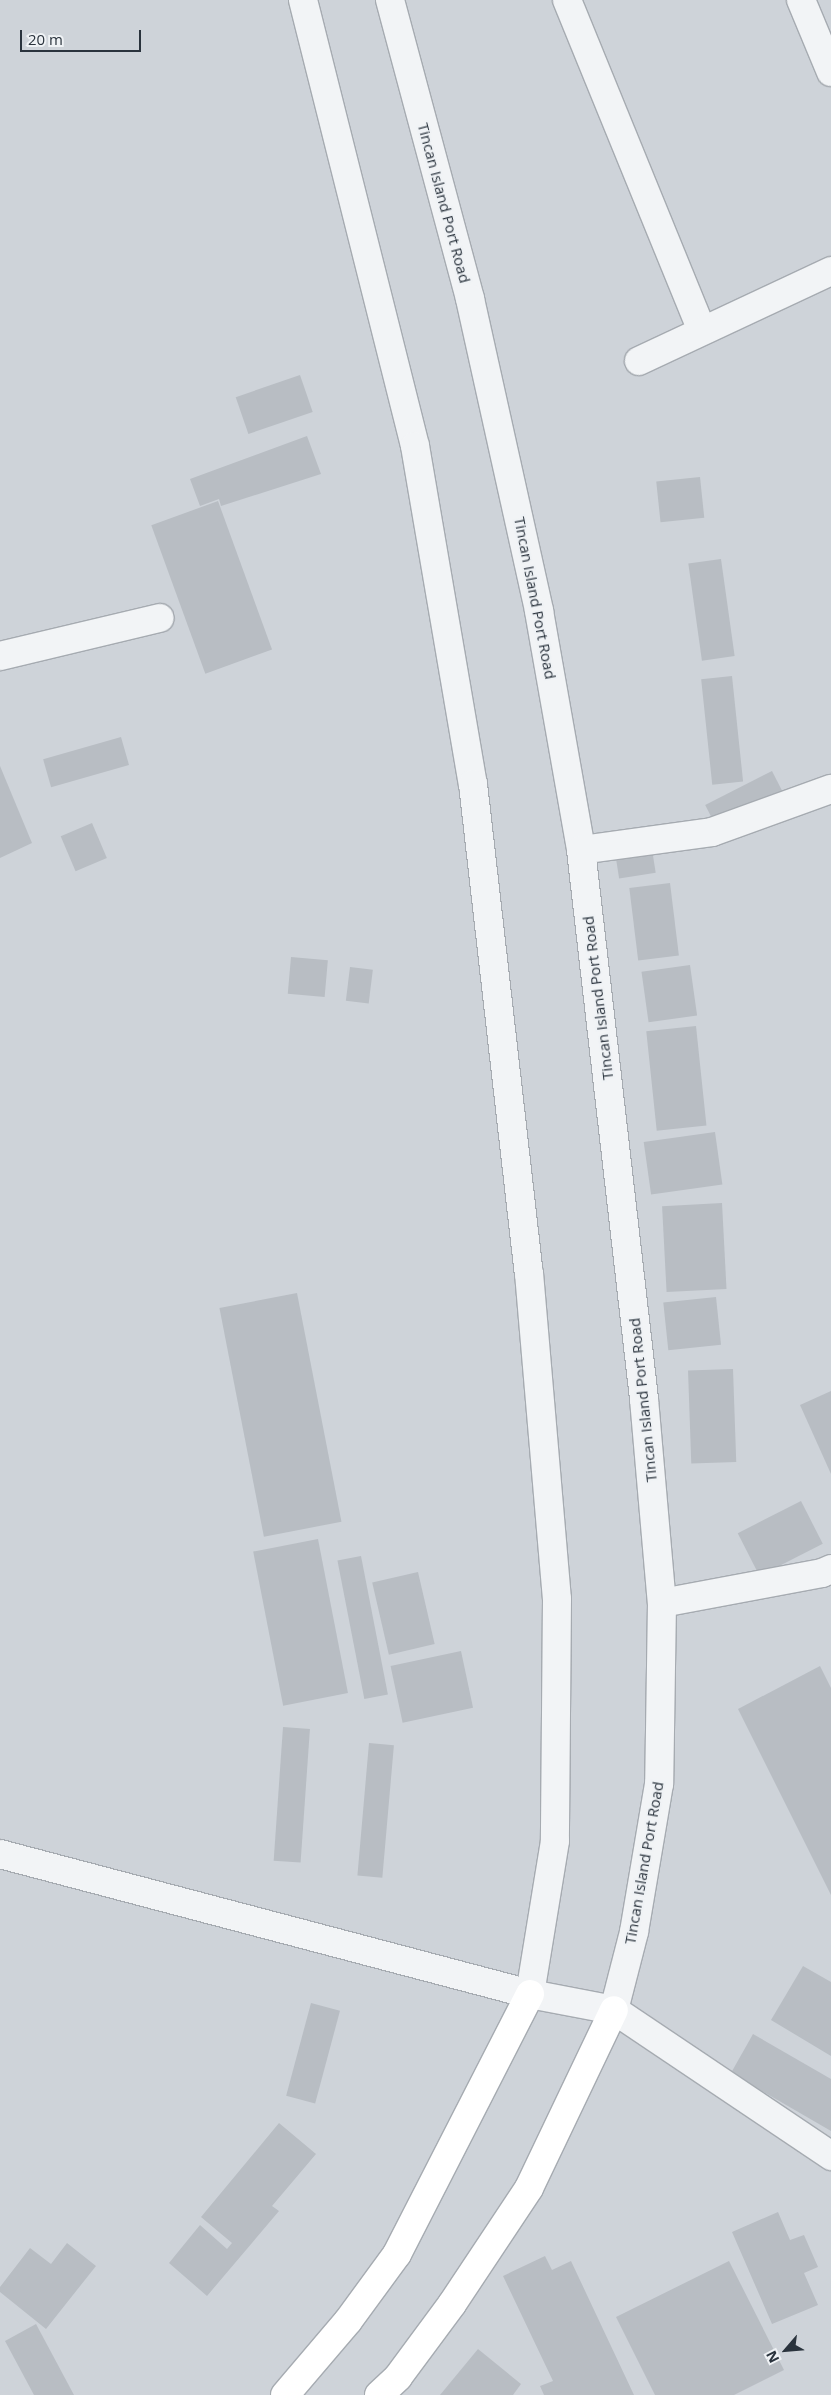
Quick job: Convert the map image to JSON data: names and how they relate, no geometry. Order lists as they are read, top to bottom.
{
  "streets": {
    "street": ["Tincan Island Port Road"]
  },
  "scale_bar": "20 m",
  "north": "bottom left"
}
